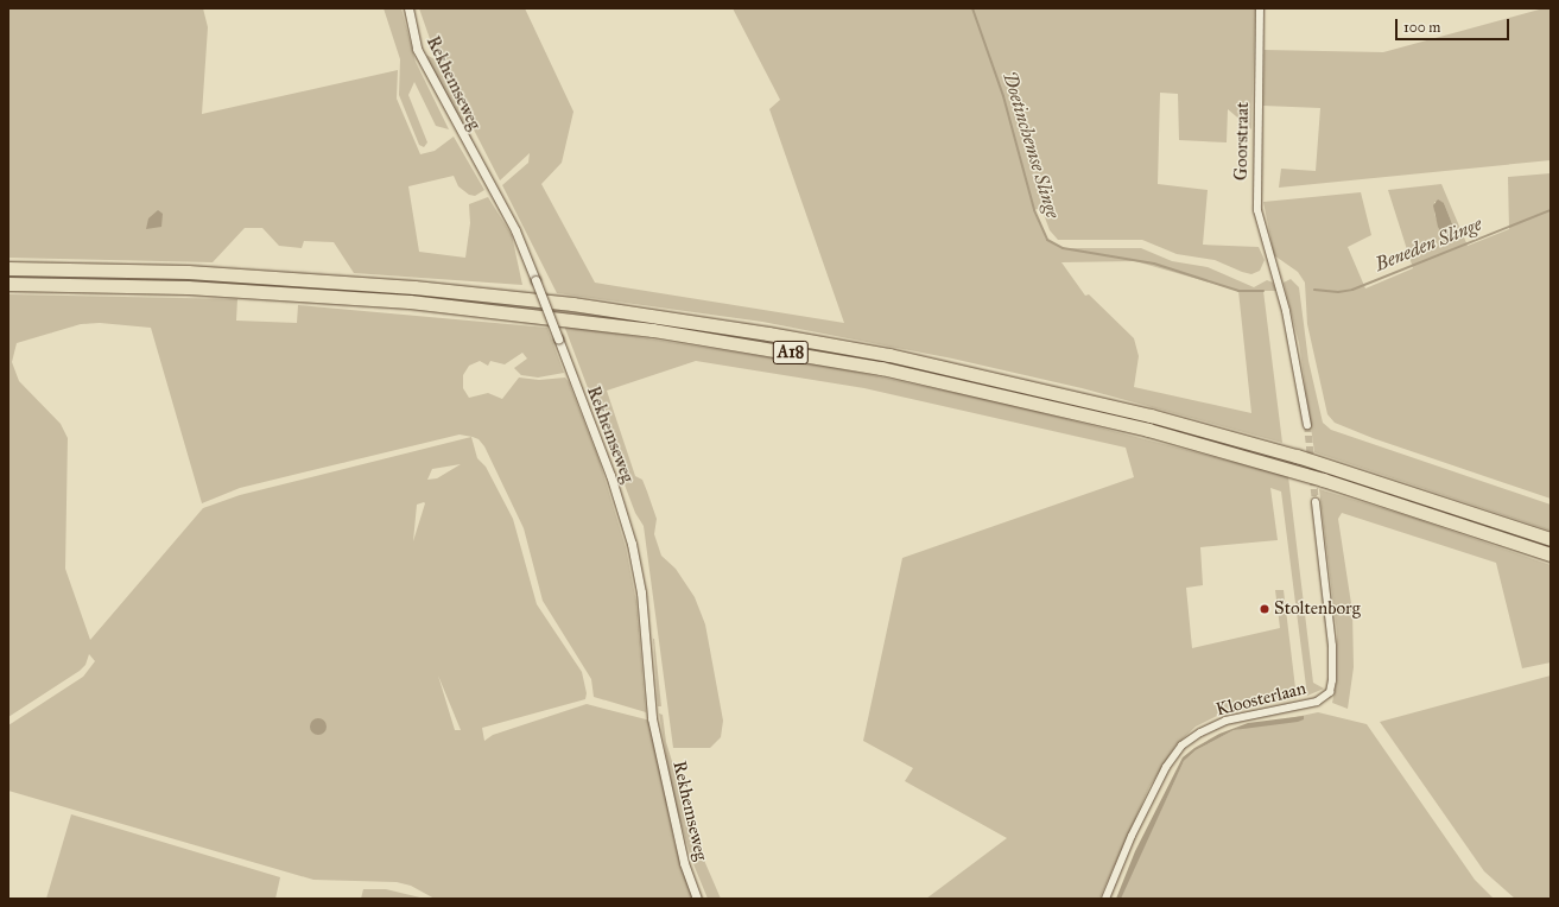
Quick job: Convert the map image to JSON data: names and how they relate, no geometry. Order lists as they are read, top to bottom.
{
  "streets": {
    "highway": ["A18"],
    "street": ["Rekhemseweg", "Goorstraat", "Kloosterlaan"]
  },
  "water": ["Doetinchemse Slinge", "Beneden Slinge"],
  "places": ["Stoltenborg"],
  "scale_bar": "100 m"
}
